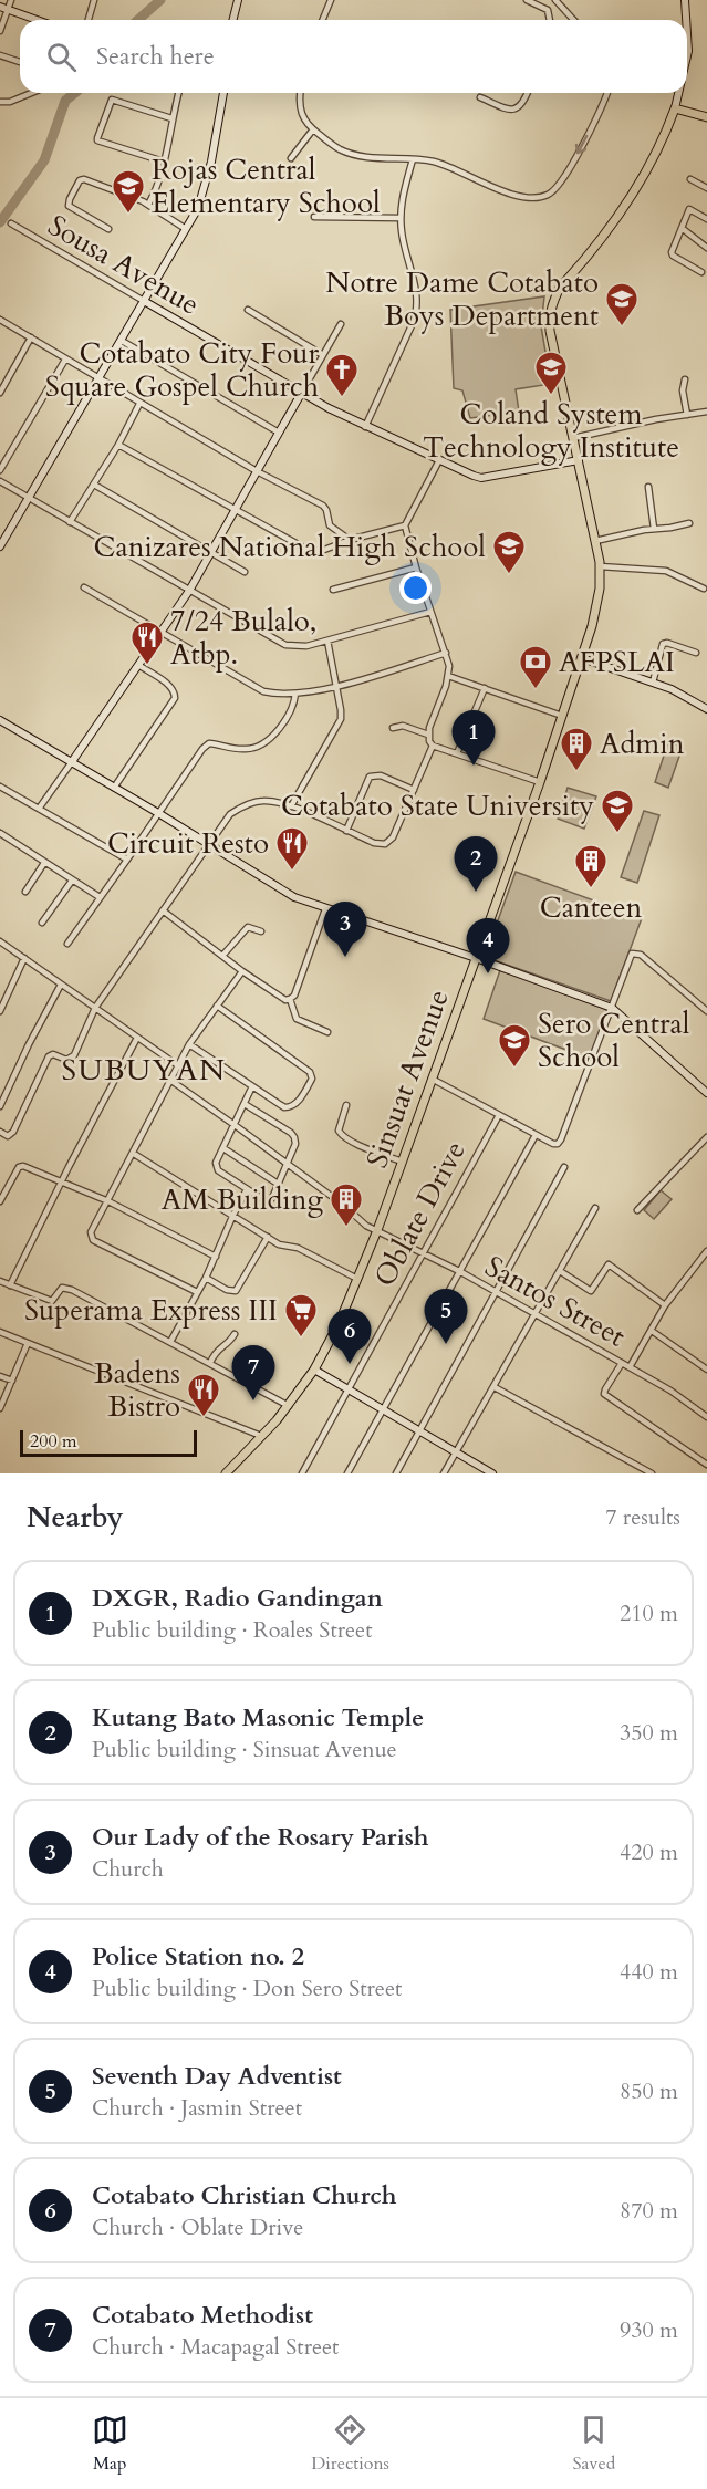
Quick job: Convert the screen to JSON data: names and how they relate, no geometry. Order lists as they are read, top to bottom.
{
  "streets": {
    "main road": ["Sousa Avenue", "Sinsuat Avenue"],
    "street": ["Oblate Drive", "Santos Street"]
  },
  "crossings": [
    ["Sousa Avenue", "Sinsuat Avenue"],
    ["Sinsuat Avenue", "Santos Street"],
    ["Oblate Drive", "Santos Street"]
  ],
  "districts": ["SUBUYAN"],
  "places": {
    "school or university": [
      "Rojas Central Elementary School",
      "Notre Dame Cotabato Boys Department",
      "Coland System Technology Institute",
      "Canizares National High School",
      "Cotabato State University",
      "Sero Central School"
    ],
    "church": ["Cotabato City Four Square Gospel Church"],
    "restaurant": ["7/24 Bulalo, Atbp.", "Circuit Resto", "Badens Bistro"],
    "bank": ["AFPSLAI"],
    "building": ["Admin", "Canteen", "AM Building"],
    "supermarket": ["Superama Express III"]
  },
  "scale_bar": "200 m",
  "page": {
    "search": "Search here",
    "pins": [
      "1",
      "2",
      "3",
      "4",
      "5",
      "6",
      "7"
    ],
    "scale": "200 m",
    "heading": ["Nearby", "7 results"],
    "list": [
      {
        "mark": "1",
        "name": "DXGR, Radio Gandingan",
        "note": "Public building · Roales Street",
        "value": "210 m"
      },
      {
        "mark": "2",
        "name": "Kutang Bato Masonic Temple",
        "note": "Public building · Sinsuat Avenue",
        "value": "350 m"
      },
      {
        "mark": "3",
        "name": "Our Lady of the Rosary Parish",
        "note": "Church",
        "value": "420 m"
      },
      {
        "mark": "4",
        "name": "Police Station no. 2",
        "note": "Public building · Don Sero Street",
        "value": "440 m"
      },
      {
        "mark": "5",
        "name": "Seventh Day Adventist",
        "note": "Church · Jasmin Street",
        "value": "850 m"
      },
      {
        "mark": "6",
        "name": "Cotabato Christian Church",
        "note": "Church · Oblate Drive",
        "value": "870 m"
      },
      {
        "mark": "7",
        "name": "Cotabato Methodist",
        "note": "Church · Macapagal Street",
        "value": "930 m"
      }
    ],
    "nav": ["Map", "Directions", "Saved"]
  }
}
